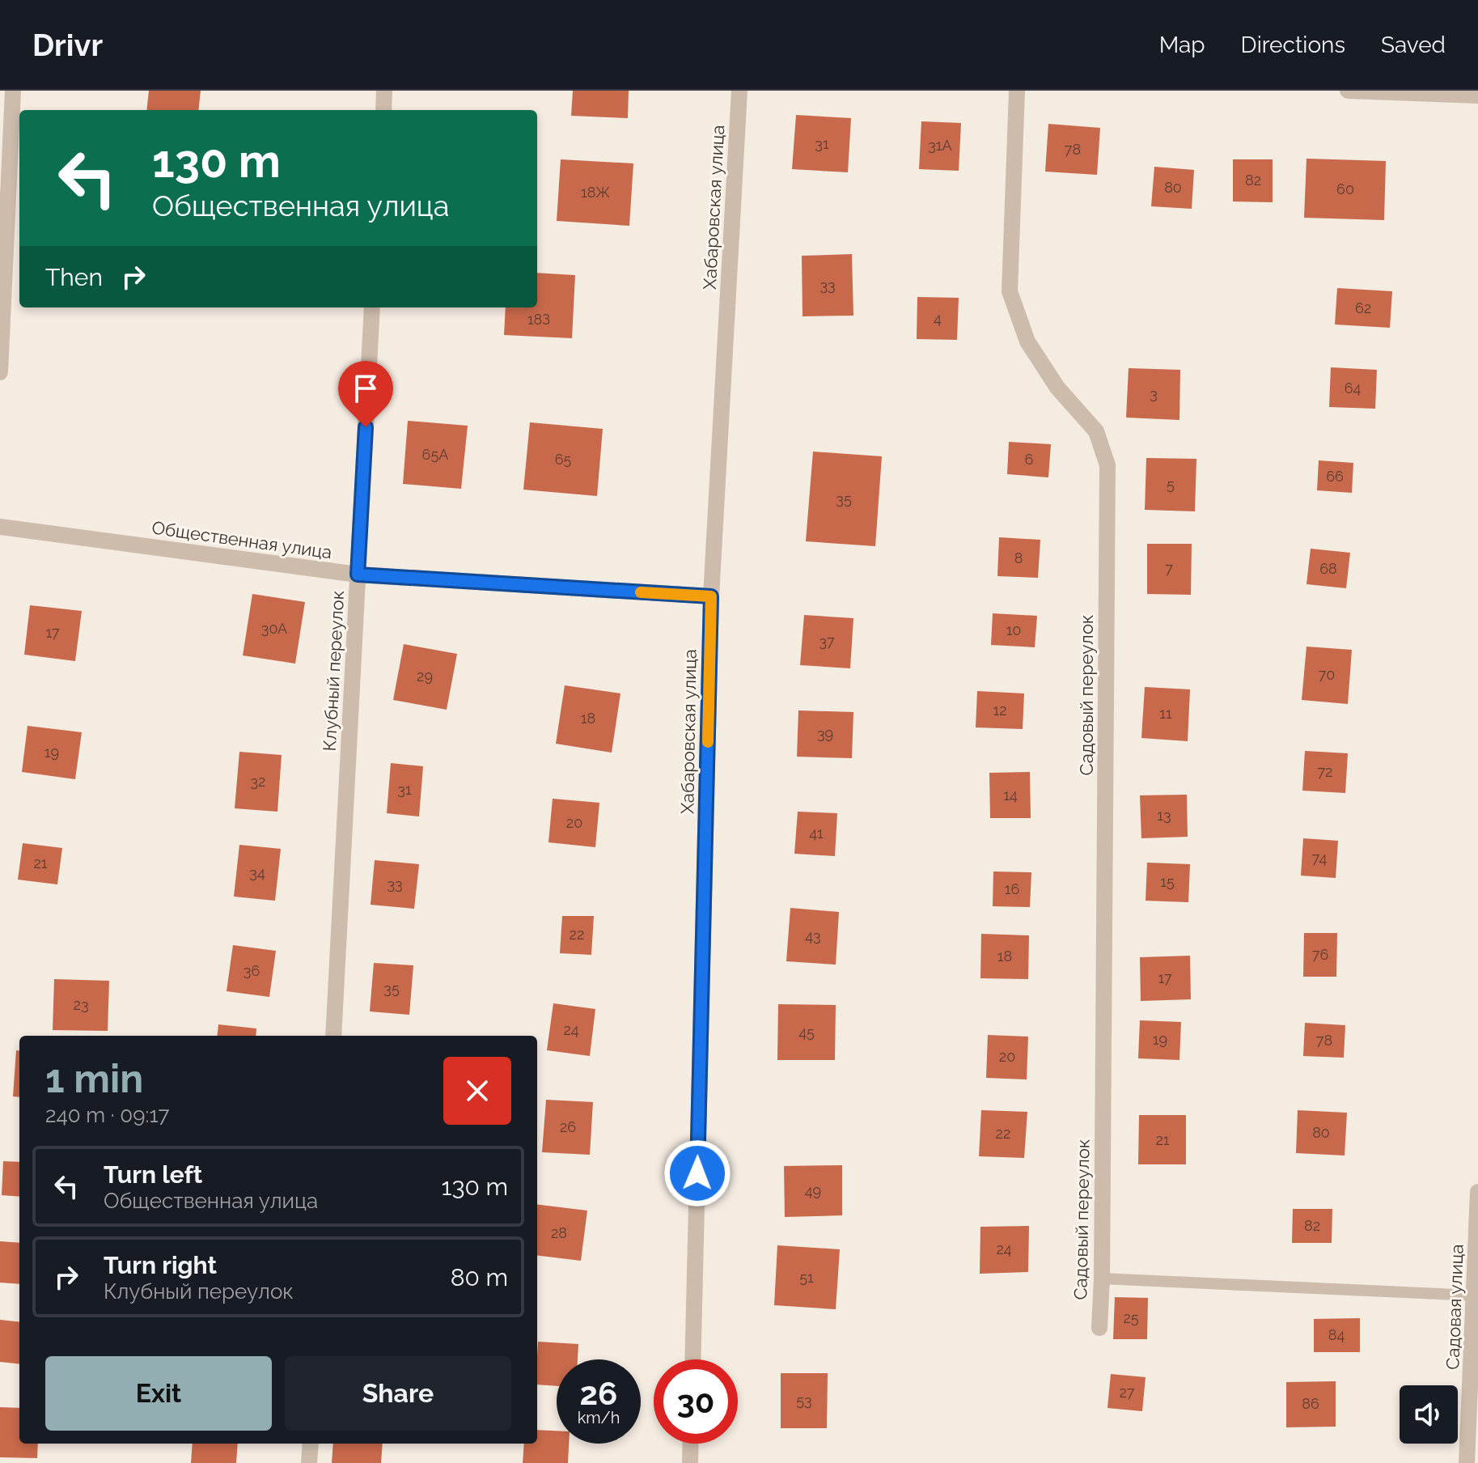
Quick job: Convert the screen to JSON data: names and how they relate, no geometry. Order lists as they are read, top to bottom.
{
  "streets": {
    "street": [
      "Хабаровская улица",
      "Общественная улица",
      "Клубный переулок",
      "Садовый переулок",
      "Садовая улица"
    ]
  },
  "crossings": [
    ["Хабаровская улица", "Общественная улица"],
    ["Общественная улица", "Клубный переулок"]
  ],
  "house_numbers": [
    "31",
    "31А",
    "78",
    "82",
    "80",
    "60",
    "18Ж",
    "33",
    "62",
    "4",
    "18З",
    "64",
    "3",
    "65А",
    "65",
    "6",
    "66",
    "5",
    "35",
    "8",
    "7",
    "68",
    "30А",
    "10",
    "17",
    "37",
    "70",
    "29",
    "12",
    "11",
    "18",
    "39",
    "19",
    "72",
    "32",
    "31",
    "14",
    "13",
    "20",
    "41",
    "74",
    "21",
    "34",
    "15",
    "33",
    "16",
    "22",
    "43",
    "76",
    "18",
    "36",
    "17",
    "35",
    "23",
    "24",
    "45",
    "19",
    "78",
    "20",
    "26",
    "80",
    "22",
    "21",
    "49",
    "82",
    "28",
    "24",
    "51",
    "25",
    "84",
    "27",
    "53",
    "86"
  ],
  "page": {
    "header": "Drivr",
    "nav": ["Map", "Directions", "Saved"],
    "turn": ["130 m", "Общественная улица"],
    "then": "Then",
    "heading": ["1 min", "240 m · 09:17"],
    "list": [
      {
        "name": "Turn left",
        "note": "Общественная улица",
        "value": "130 m"
      },
      {
        "name": "Turn right",
        "note": "Клубный переулок",
        "value": "80 m"
      }
    ],
    "buttons": ["Exit", "Share"],
    "speed": "26 km/h",
    "limit": "30"
  }
}
